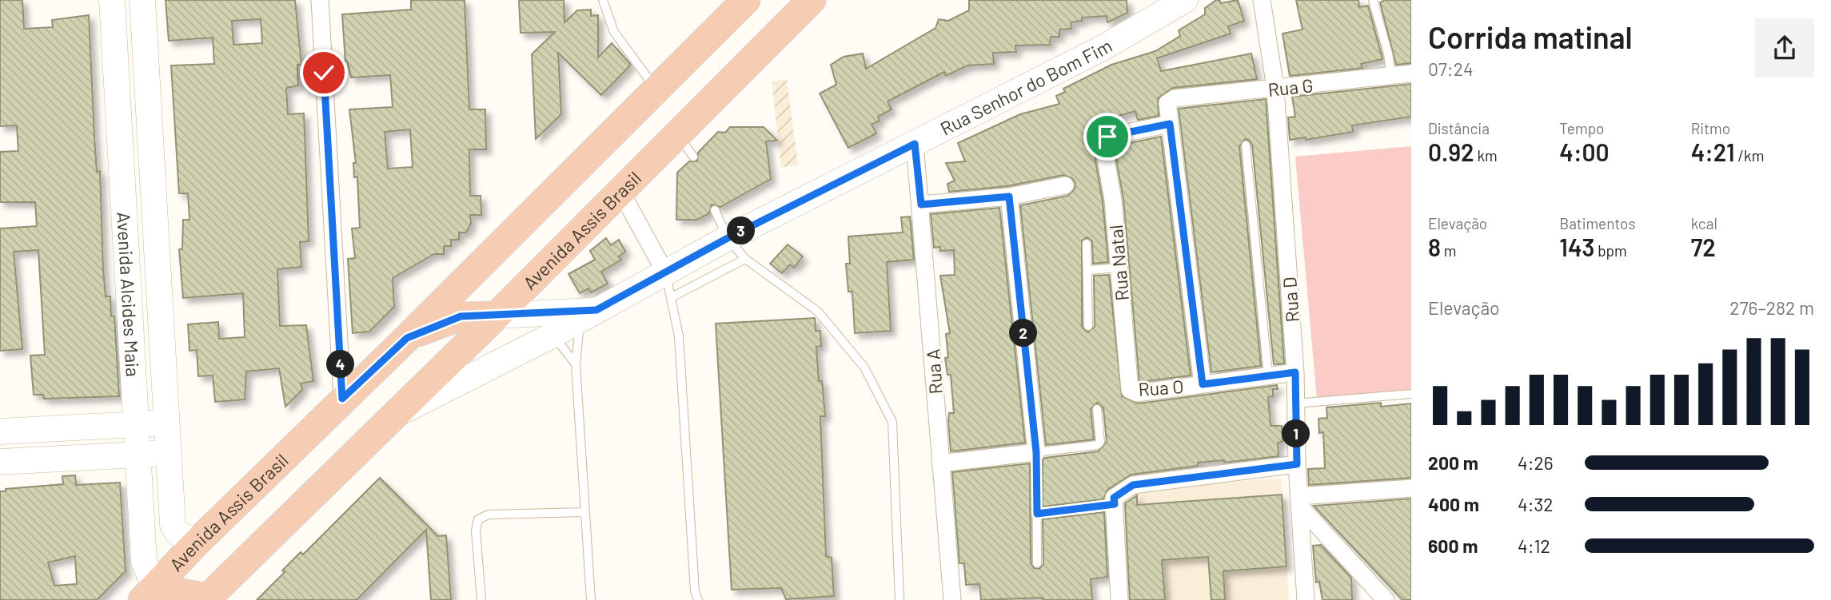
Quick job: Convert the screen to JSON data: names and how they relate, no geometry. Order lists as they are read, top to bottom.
{
  "streets": {
    "main road": ["Avenida Assis Brasil"],
    "street": [
      "Rua Senhor do Bom Fim",
      "Rua G",
      "Rua Natal",
      "Avenida Alcides Maia",
      "Rua D",
      "Rua A",
      "Rua O"
    ]
  },
  "crossings": [
    ["Rua Senhor do Bom Fim", "Avenida Assis Brasil"],
    ["Rua Senhor do Bom Fim", "Rua A"],
    ["Rua G", "Rua Natal"],
    ["Rua G", "Rua D"],
    ["Avenida Assis Brasil", "Avenida Alcides Maia"],
    ["Rua Natal", "Rua O"],
    ["Rua D", "Rua O"]
  ],
  "page": {
    "heading": ["Corrida matinal", "07:24"],
    "stats": [
      ["Distância", "0.92 km"],
      ["Tempo", "4:00"],
      ["Ritmo", "4:21 /km"],
      ["Elevação", "8 m"],
      ["Batimentos", "143 bpm"],
      ["kcal", "72"]
    ],
    "pins": [
      "3",
      "2",
      "4",
      "1"
    ],
    "chart": ["Elevação", "276–282 m"],
    "list": [
      {
        "name": "200 m",
        "note": "4:26"
      },
      {
        "name": "400 m",
        "note": "4:32"
      },
      {
        "name": "600 m",
        "note": "4:12"
      }
    ]
  }
}
